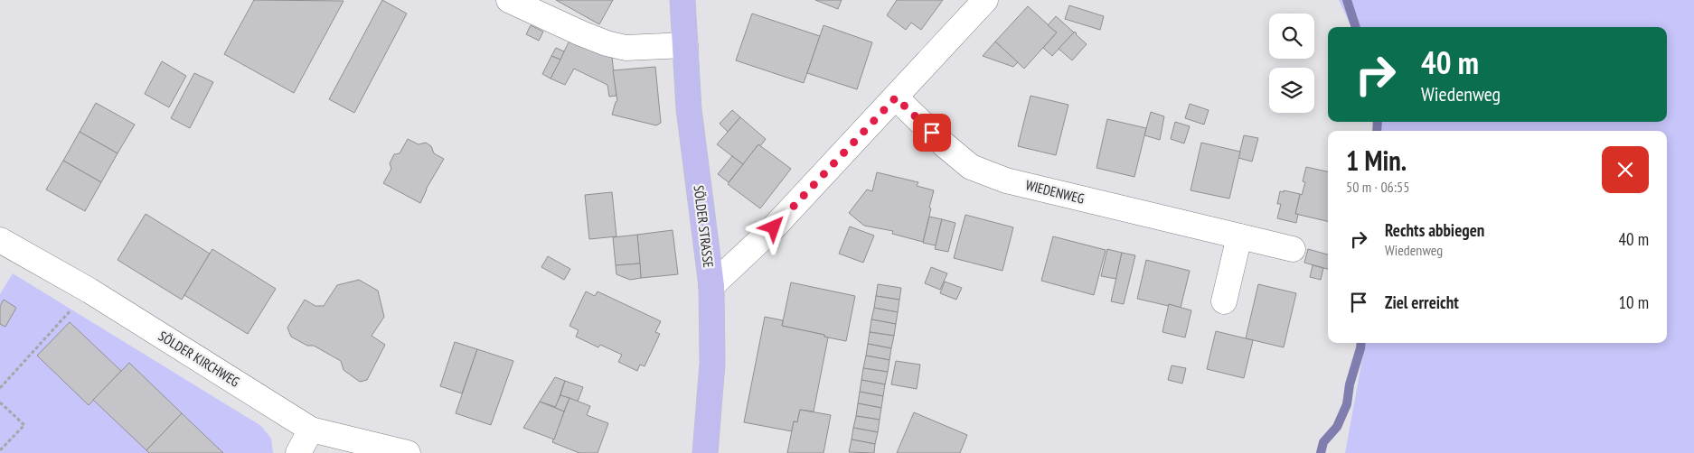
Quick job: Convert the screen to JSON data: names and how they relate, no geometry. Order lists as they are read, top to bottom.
{
  "streets": {
    "main road": ["SÖLDER STRASSE"],
    "street": ["WIEDENWEG", "SÖLDER KIRCHWEG"]
  },
  "page": {
    "turn": ["40 m", "Wiedenweg"],
    "heading": ["1 Min.", "50 m · 06:55"],
    "list": [
      {
        "name": "Rechts abbiegen",
        "note": "Wiedenweg",
        "value": "40 m"
      },
      {
        "name": "Ziel erreicht",
        "value": "10 m"
      }
    ]
  }
}
